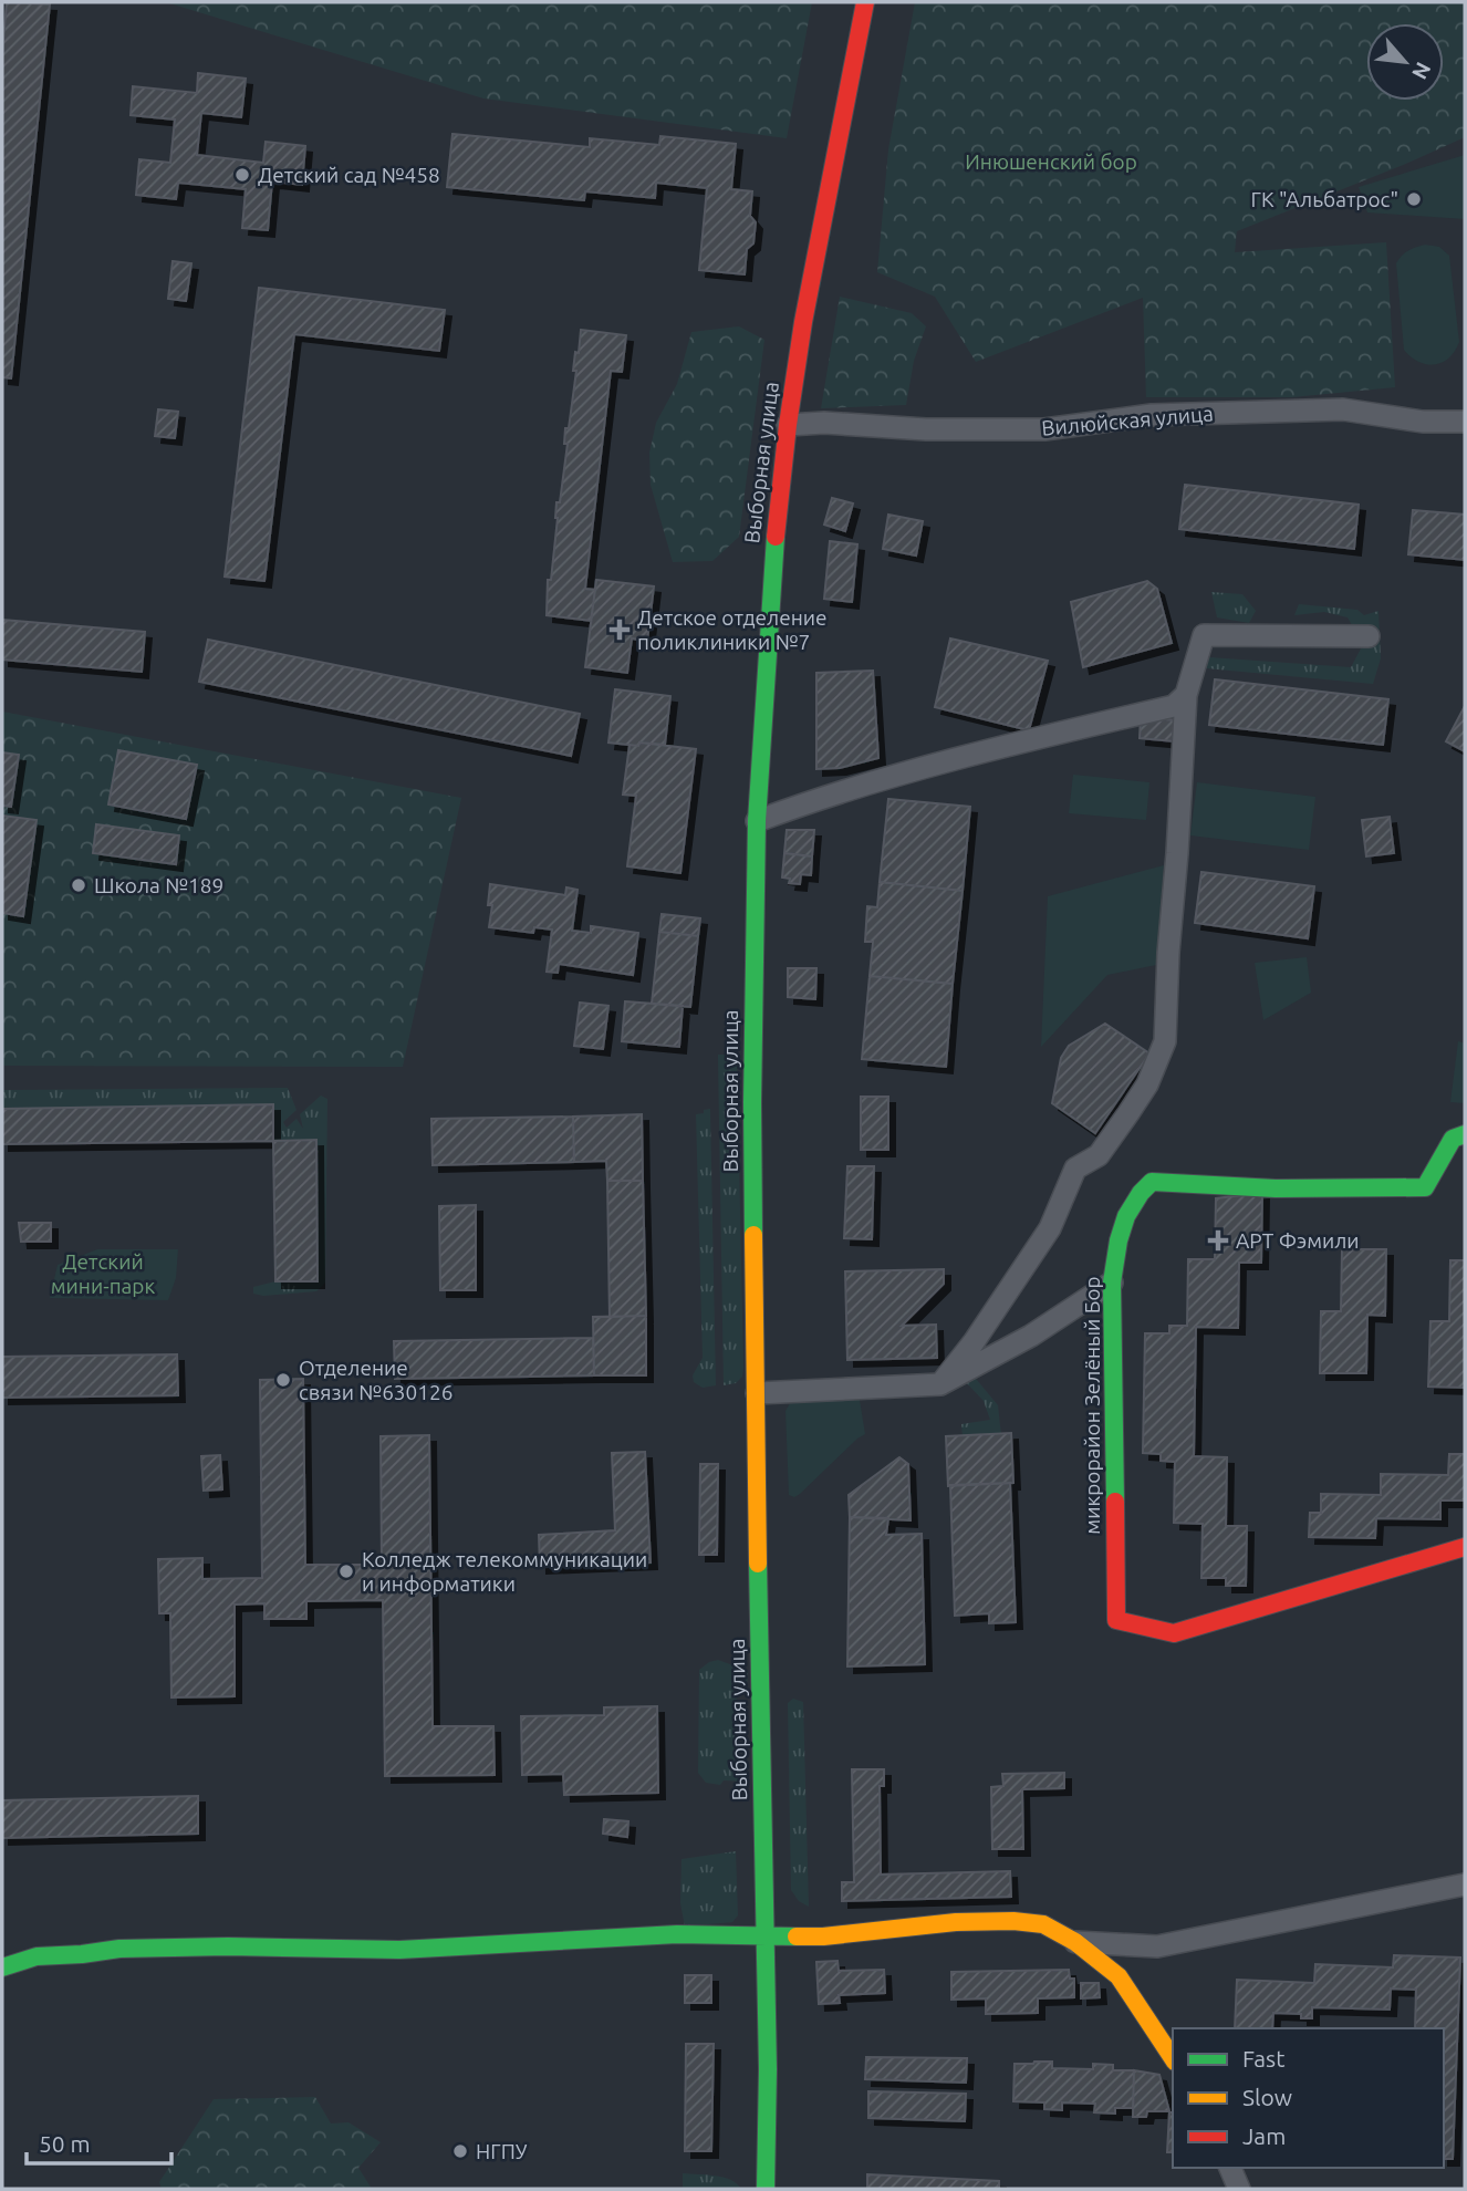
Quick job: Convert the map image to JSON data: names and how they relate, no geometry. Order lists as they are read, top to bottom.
{
  "streets": {
    "street": ["Вилюйская улица", "Выборная улица", "микрорайон Зелёный Бор"]
  },
  "crossings": [
    ["Вилюйская улица", "Выборная улица"]
  ],
  "parks": ["Инюшенский бор", "Детский мини-парк"],
  "places": {
    "other": [
      "Детский сад №458",
      "ГК \"Альбатрос\"",
      "Школа №189",
      "Отделение связи №630126",
      "Колледж телекоммуникации и информатики",
      "НГПУ"
    ],
    "health": ["Детское отделение поликлиники №7", "АРТ Фэмили"]
  },
  "legend": ["Fast", "Slow", "Jam"],
  "scale_bar": "50 m",
  "north": "bottom right"
}
